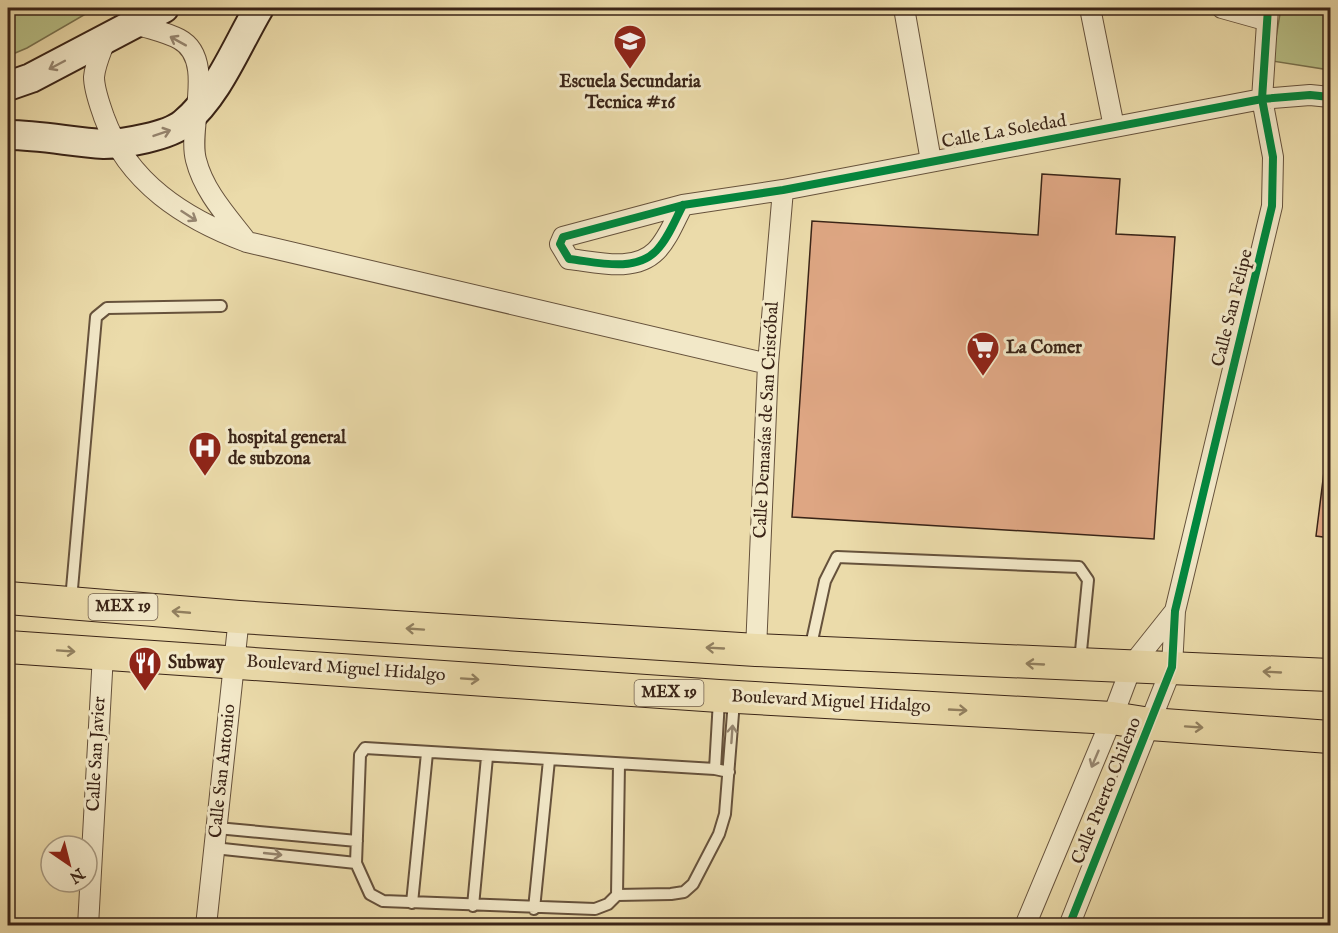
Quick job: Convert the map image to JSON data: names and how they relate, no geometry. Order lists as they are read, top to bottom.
{
  "streets": {
    "main road": ["MEX 19", "Boulevard Miguel Hidalgo"],
    "street": [
      "Calle La Soledad",
      "Calle San Felipe",
      "Calle Demasías de San Cristóbal",
      "Calle San Javier",
      "Calle San Antonio",
      "Calle Puerto Chileno"
    ]
  },
  "crossings": [
    ["Calle La Soledad", "Calle San Felipe"],
    ["Calle La Soledad", "Calle Demasías de San Cristóbal"],
    ["Calle San Felipe", "Calle Puerto Chileno"],
    ["Calle Demasías de San Cristóbal", "MEX 19"],
    ["MEX 19", "Calle San Antonio"],
    ["MEX 19", "Calle Puerto Chileno"],
    ["Boulevard Miguel Hidalgo", "Calle San Javier"],
    ["Boulevard Miguel Hidalgo", "Calle San Antonio"],
    ["Boulevard Miguel Hidalgo", "Calle Puerto Chileno"]
  ],
  "places": {
    "school or university": ["Escuela Secundaria Tecnica #16"],
    "supermarket": ["La Comer"],
    "hospital": ["hospital general de subzona"],
    "restaurant": ["Subway"]
  },
  "north": "bottom right"
}
